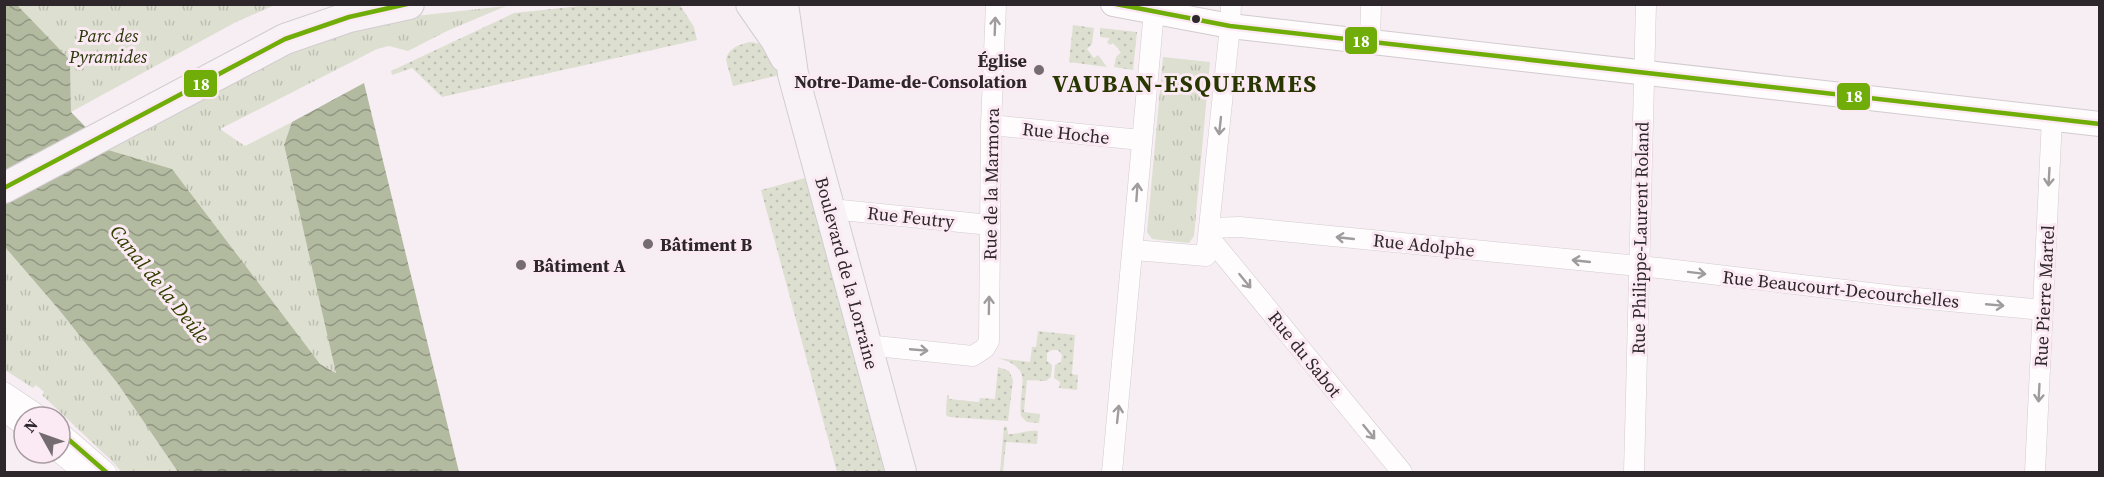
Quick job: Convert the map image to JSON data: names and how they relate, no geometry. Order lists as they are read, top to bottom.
{
  "streets": {
    "main road": ["Boulevard de la Lorraine"],
    "street": [
      "Rue Hoche",
      "Rue de la Marmora",
      "Rue Feutry",
      "Rue Philippe-Laurent Roland",
      "Rue Adolphe",
      "Rue Beaucourt-Decourchelles",
      "Rue Pierre Martel",
      "Rue du Sabot"
    ]
  },
  "crossings": [
    ["Rue Hoche", "Rue de la Marmora"],
    ["Rue de la Marmora", "Rue Feutry"],
    ["Rue de la Marmora", "Boulevard de la Lorraine"],
    ["Rue Feutry", "Boulevard de la Lorraine"],
    ["Rue Philippe-Laurent Roland", "Rue Adolphe"],
    ["Rue Philippe-Laurent Roland", "Rue Beaucourt-Decourchelles"],
    ["Rue Adolphe", "Rue Beaucourt-Decourchelles"],
    ["Rue Adolphe", "Rue du Sabot"],
    ["Rue Beaucourt-Decourchelles", "Rue Pierre Martel"]
  ],
  "one_way": [
    "Rue Adolphe",
    "Rue Beaucourt-Decourchelles",
    "Rue Pierre Martel",
    "Rue du Sabot"
  ],
  "districts": ["VAUBAN-ESQUERMES"],
  "water": ["Canal de la Deûle"],
  "parks": ["Parc des Pyramides"],
  "places": ["Église Notre-Dame-de-Consolation", "Bâtiment B", "Bâtiment A"],
  "lines": ["transit line 18"],
  "north": "top left"
}
